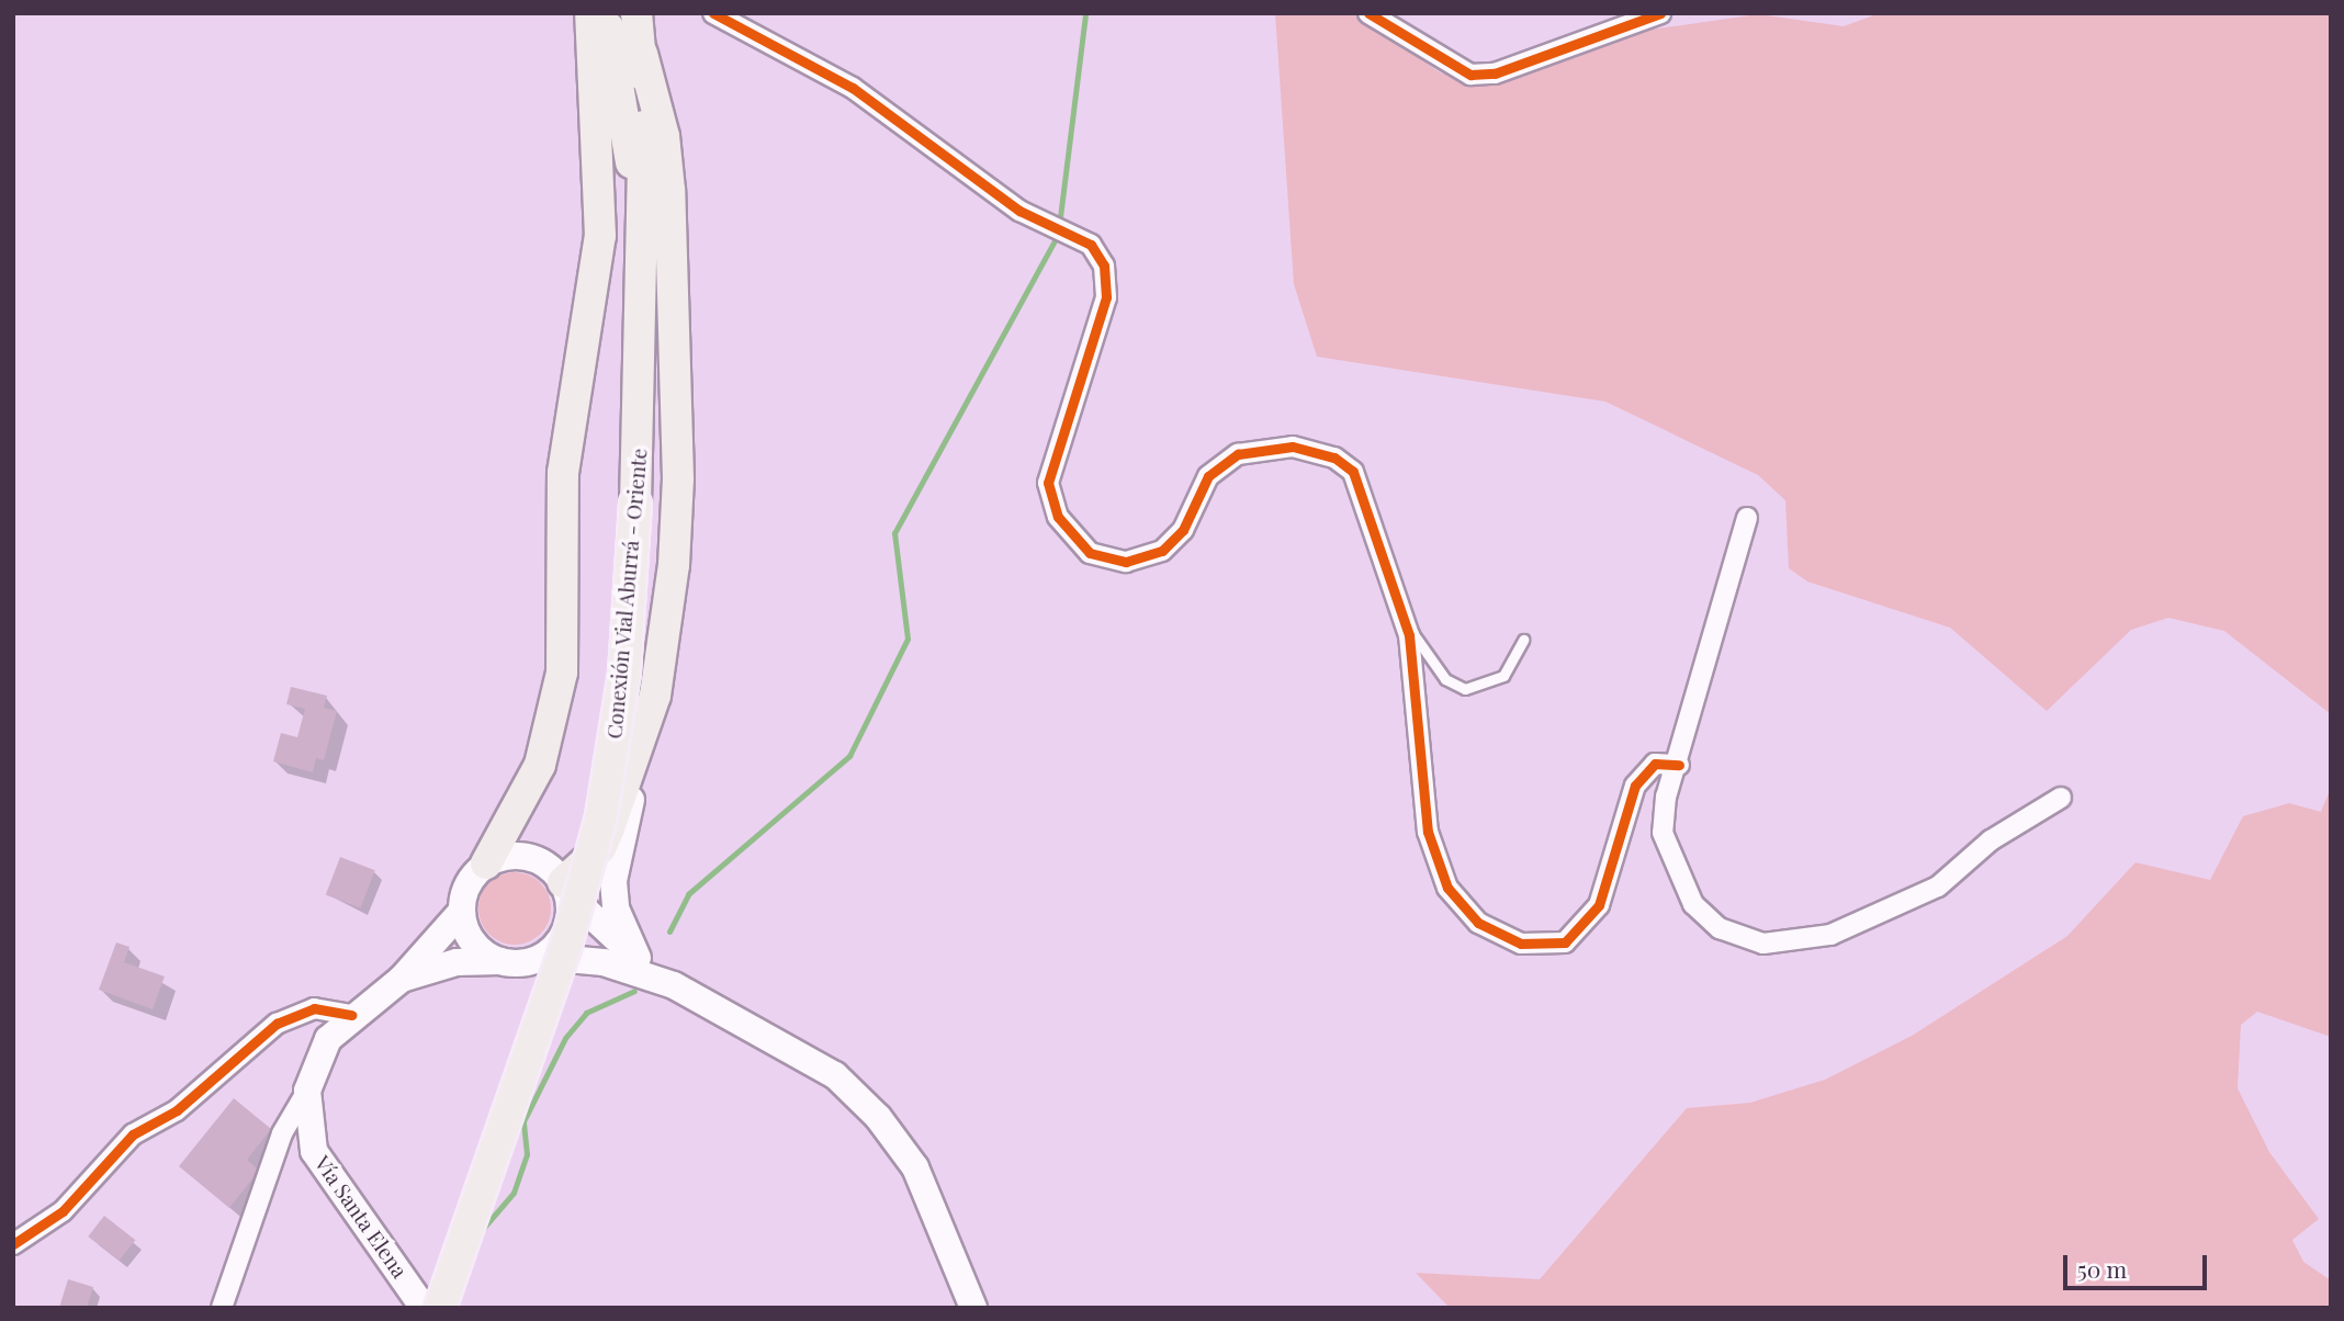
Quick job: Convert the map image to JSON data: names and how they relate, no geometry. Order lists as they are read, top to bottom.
{
  "streets": {
    "main road": ["Conexión Vial Aburrá - Oriente", "Vía Santa Elena"]
  },
  "scale_bar": "50 m"
}
